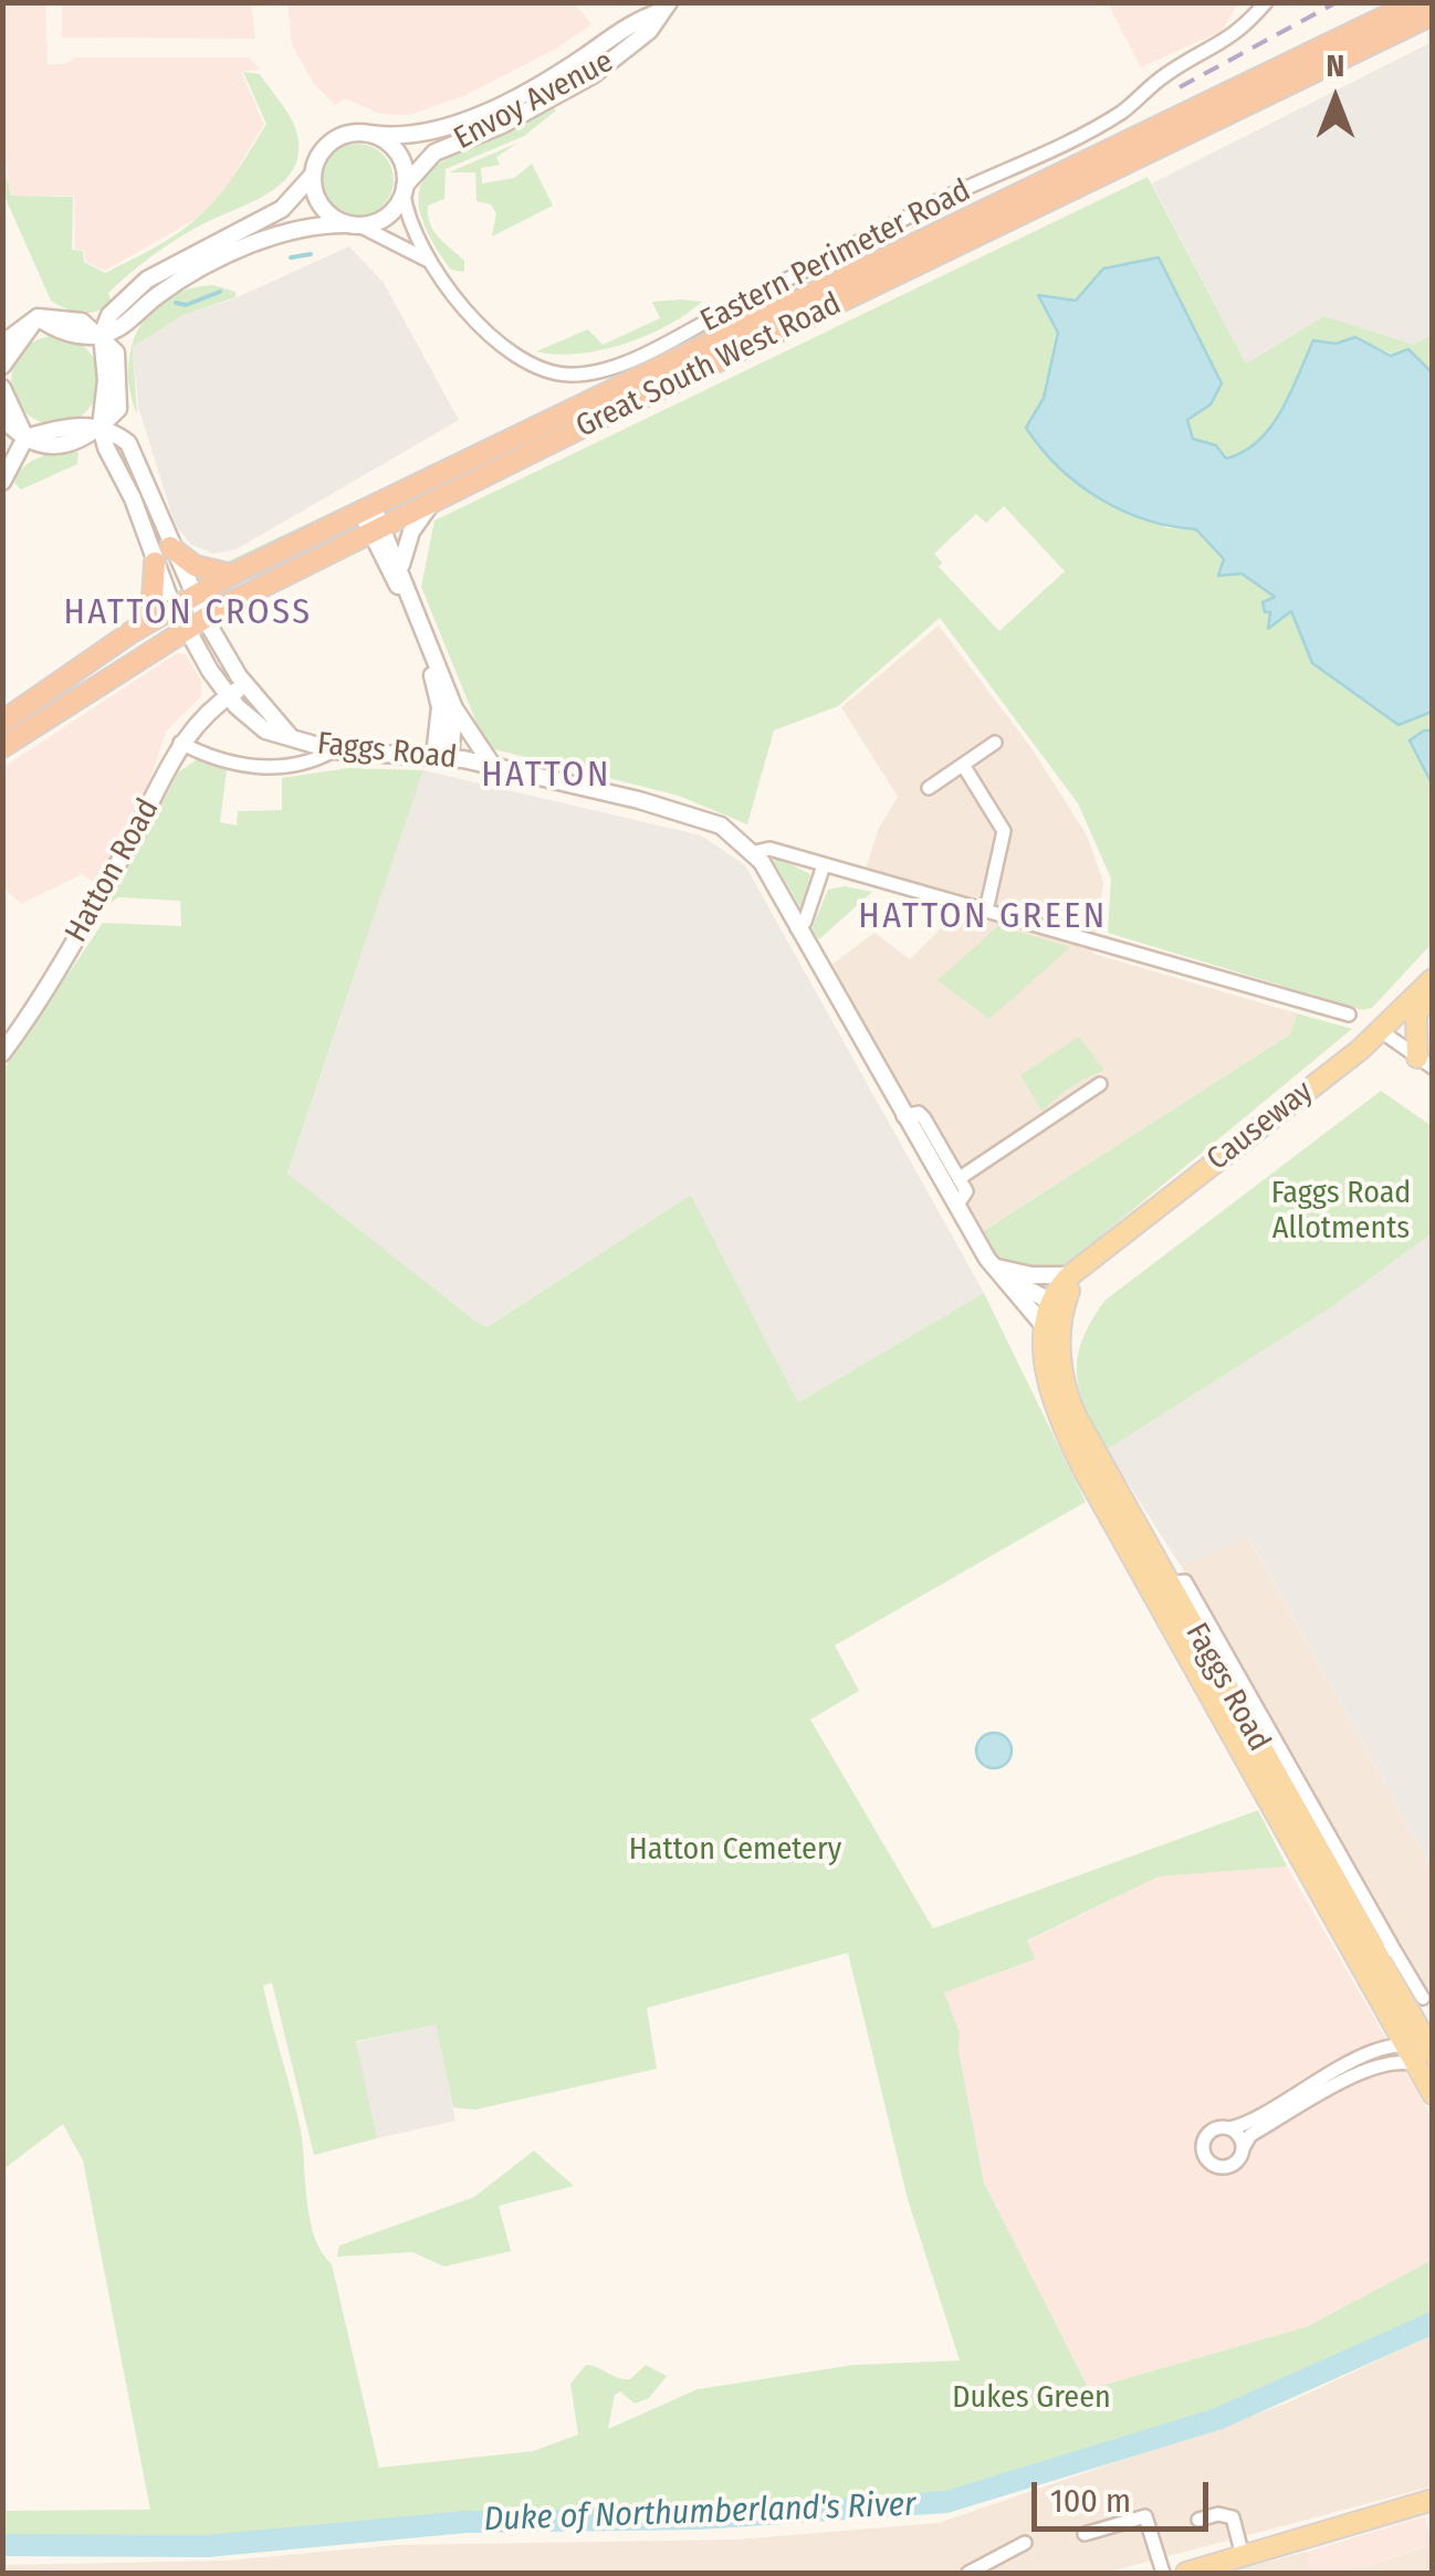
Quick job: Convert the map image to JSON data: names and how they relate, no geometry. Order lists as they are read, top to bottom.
{
  "streets": {
    "highway": ["Great South West Road"],
    "main road": ["Faggs Road", "Causeway"],
    "street": ["Envoy Avenue", "Eastern Perimeter Road", "Hatton Road"]
  },
  "crossings": [
    ["Envoy Avenue", "Eastern Perimeter Road"],
    ["Great South West Road", "Faggs Road"],
    ["Faggs Road", "Hatton Road"],
    ["Faggs Road", "Causeway"]
  ],
  "districts": ["HATTON CROSS", "HATTON", "HATTON GREEN"],
  "water": ["Duke of Northumberland's River"],
  "parks": ["Faggs Road Allotments", "Hatton Cemetery", "Dukes Green"],
  "scale_bar": "100 m",
  "north": "top"
}
